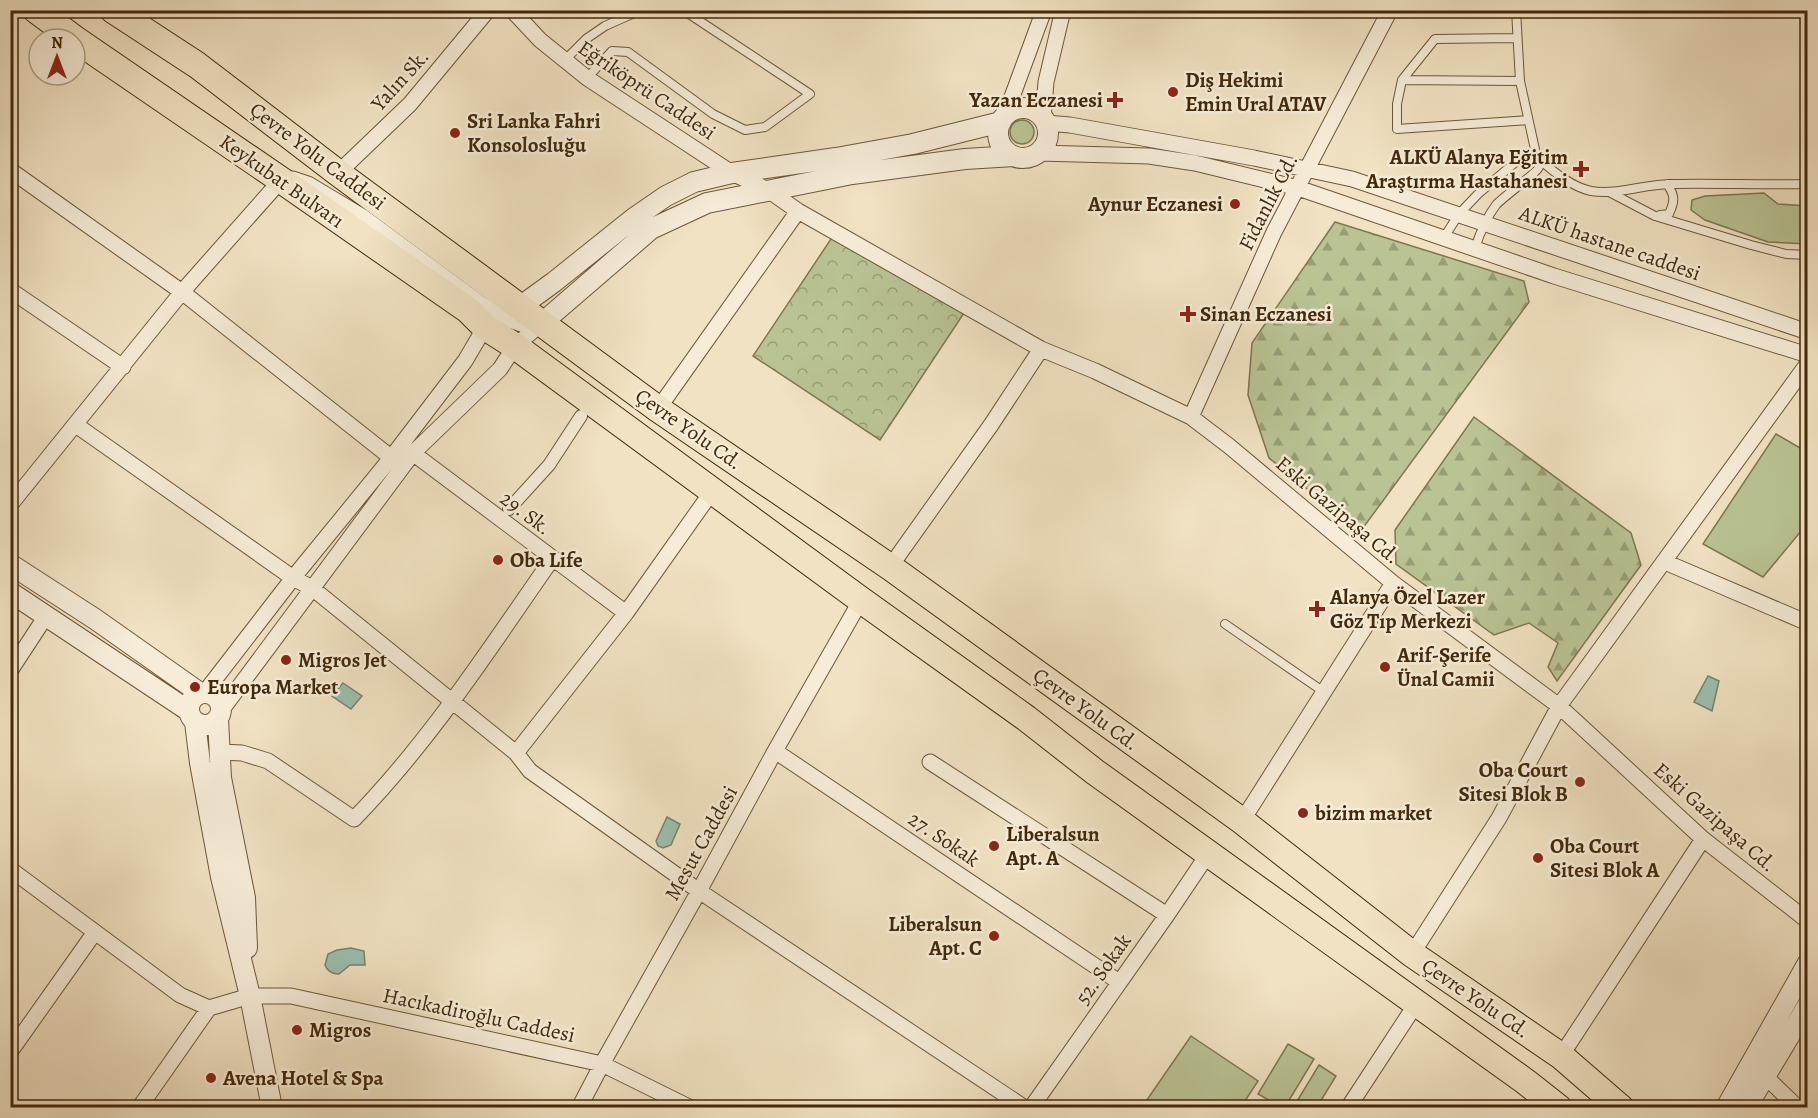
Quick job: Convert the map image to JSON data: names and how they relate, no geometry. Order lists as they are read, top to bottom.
{
  "streets": {
    "highway": ["Çevre Yolu Caddesi", "Keykubat Bulvarı", "Çevre Yolu Cd."],
    "street": [
      "Yalın Sk.",
      "Eğriköprü Caddesi",
      "Fidanlık Cd.",
      "ALKÜ hastane caddesi",
      "Eski Gazipaşa Cd.",
      "29. Sk.",
      "27. Sokak",
      "Mesut Caddesi",
      "52. Sokak",
      "Hacıkadiroğlu Caddesi"
    ]
  },
  "crossings": [
    ["Yalın Sk.", "Çevre Yolu Caddesi"],
    ["Eğriköprü Caddesi", "Eski Gazipaşa Cd."],
    ["Çevre Yolu Caddesi", "Keykubat Bulvarı"],
    ["Çevre Yolu Caddesi", "Çevre Yolu Cd."],
    ["Keykubat Bulvarı", "Çevre Yolu Cd."],
    ["Fidanlık Cd.", "ALKÜ hastane caddesi"],
    ["Fidanlık Cd.", "Eski Gazipaşa Cd."],
    ["Çevre Yolu Cd.", "Mesut Caddesi"],
    ["Çevre Yolu Cd.", "52. Sokak"],
    ["27. Sokak", "Mesut Caddesi"],
    ["27. Sokak", "52. Sokak"],
    ["Mesut Caddesi", "Hacıkadiroğlu Caddesi"]
  ],
  "places": {
    "other": [
      "Diş Hekimi Emin Ural ATAV",
      "Sri Lanka Fahri Konsolosluğu",
      "Aynur Eczanesi",
      "Oba Life",
      "Migros Jet",
      "Arif-Şerife Ünal Camii",
      "Europa Market",
      "Oba Court Sitesi Blok B",
      "bizim market",
      "Liberalsun Apt. A",
      "Oba Court Sitesi Blok A",
      "Liberalsun Apt. C",
      "Migros",
      "Avena Hotel & Spa"
    ],
    "health": [
      "Yazan Eczanesi",
      "ALKÜ Alanya Eğitim Araştırma Hastahanesi",
      "Sinan Eczanesi",
      "Alanya Özel Lazer Göz Tıp Merkezi"
    ]
  },
  "north": "top"
}
